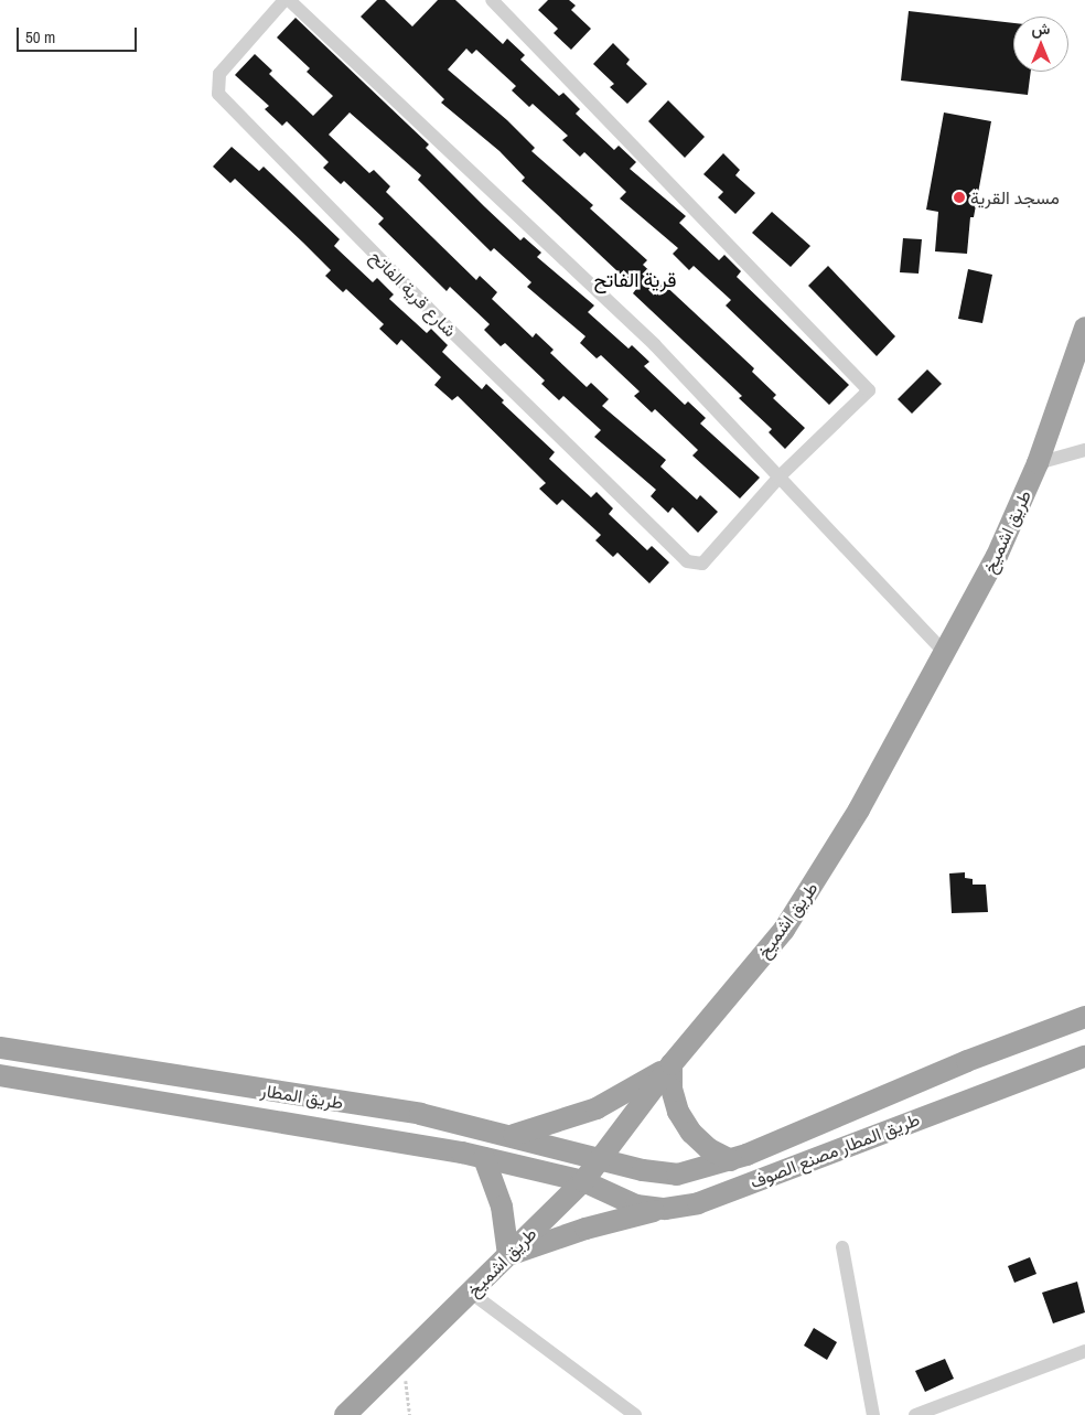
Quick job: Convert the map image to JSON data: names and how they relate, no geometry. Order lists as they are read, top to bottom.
{
  "streets": {
    "highway": ["طريق اشميخ", "طريق المطار", "طريق المطار مصنع الصوف"],
    "street": ["شارع قرية الفاتح"]
  },
  "crossings": [
    ["طريق اشميخ", "طريق المطار"],
    ["طريق اشميخ", "طريق المطار مصنع الصوف"],
    ["طريق المطار", "طريق المطار مصنع الصوف"]
  ],
  "districts": ["قرية الفاتح"],
  "places": ["مسجد القرية"],
  "scale_bar": "50 m",
  "north": "top"
}
